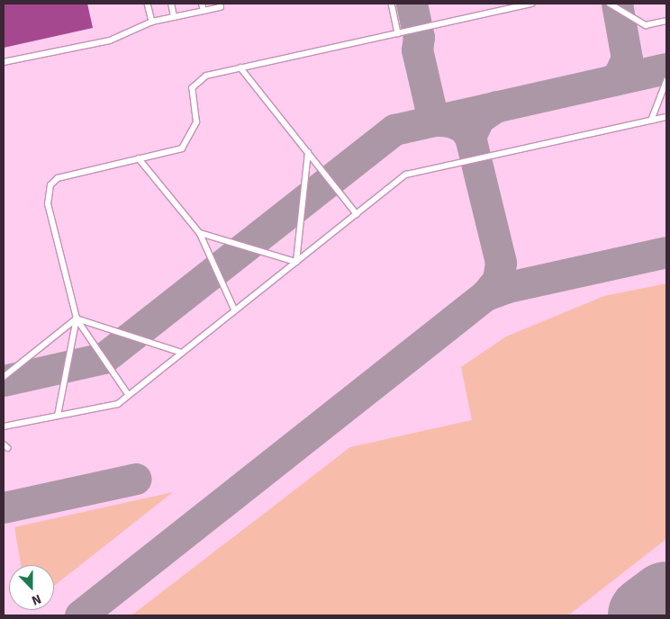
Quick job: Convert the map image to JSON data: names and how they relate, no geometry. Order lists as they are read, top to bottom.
{
  "north": "bottom"
}
